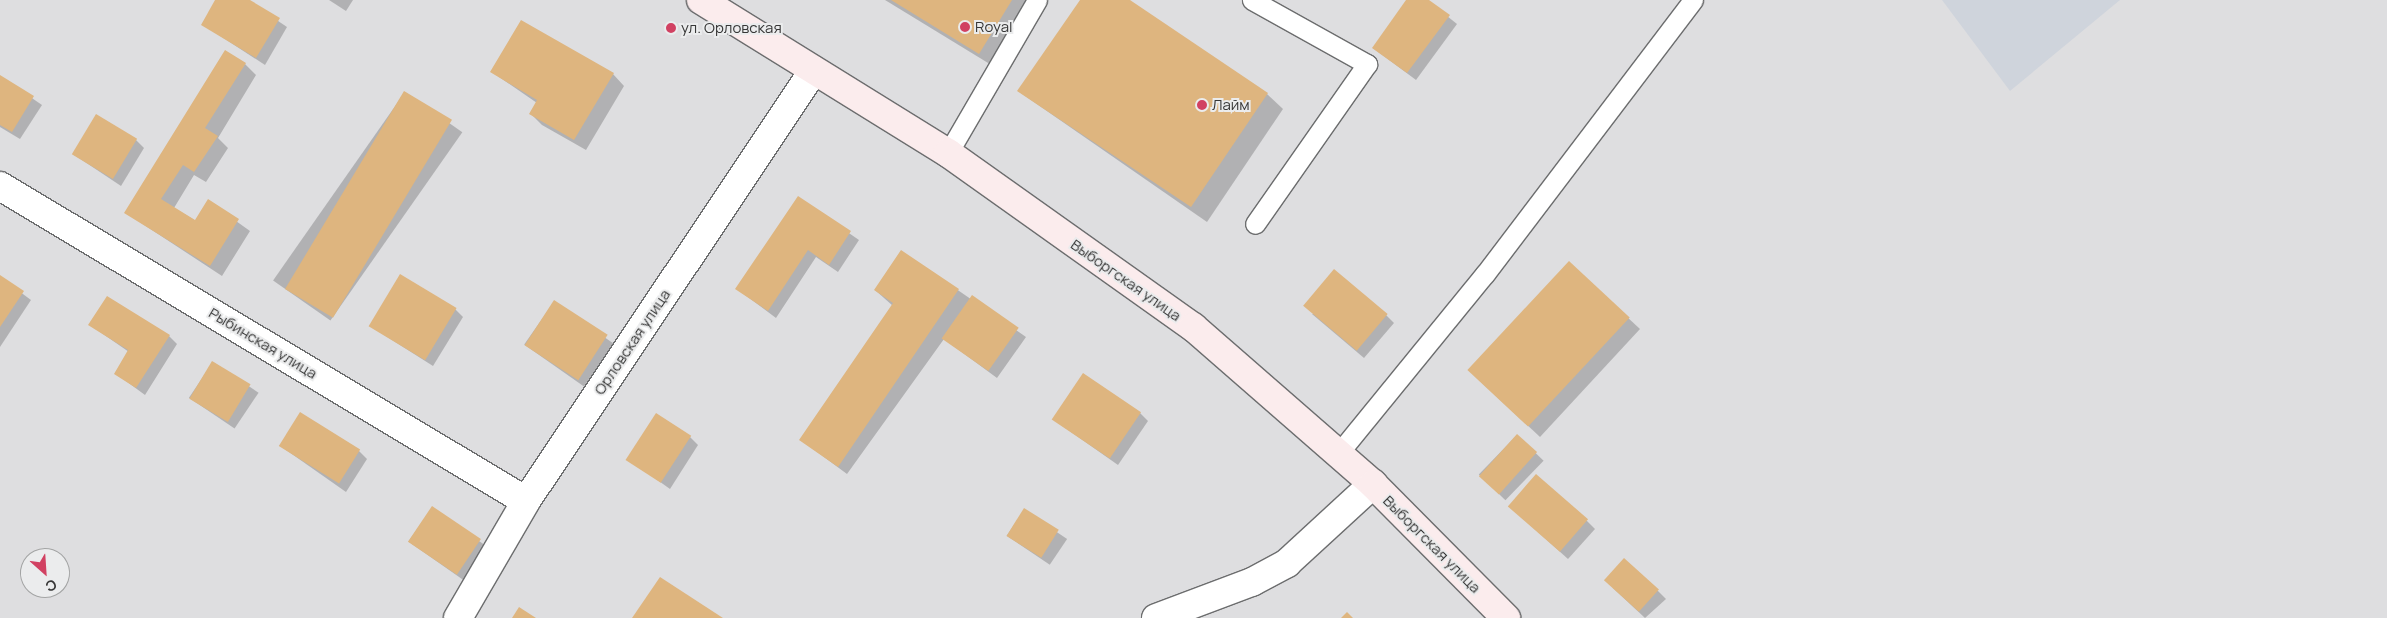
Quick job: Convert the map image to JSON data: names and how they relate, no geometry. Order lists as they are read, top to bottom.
{
  "streets": {
    "street": ["Выборгская улица", "Орловская улица", "Рыбинская улица"]
  },
  "crossings": [
    ["Выборгская улица", "Орловская улица"],
    ["Орловская улица", "Рыбинская улица"]
  ],
  "places": ["Royal", "ул. Орловская", "Лайм"],
  "north": "bottom right"
}
